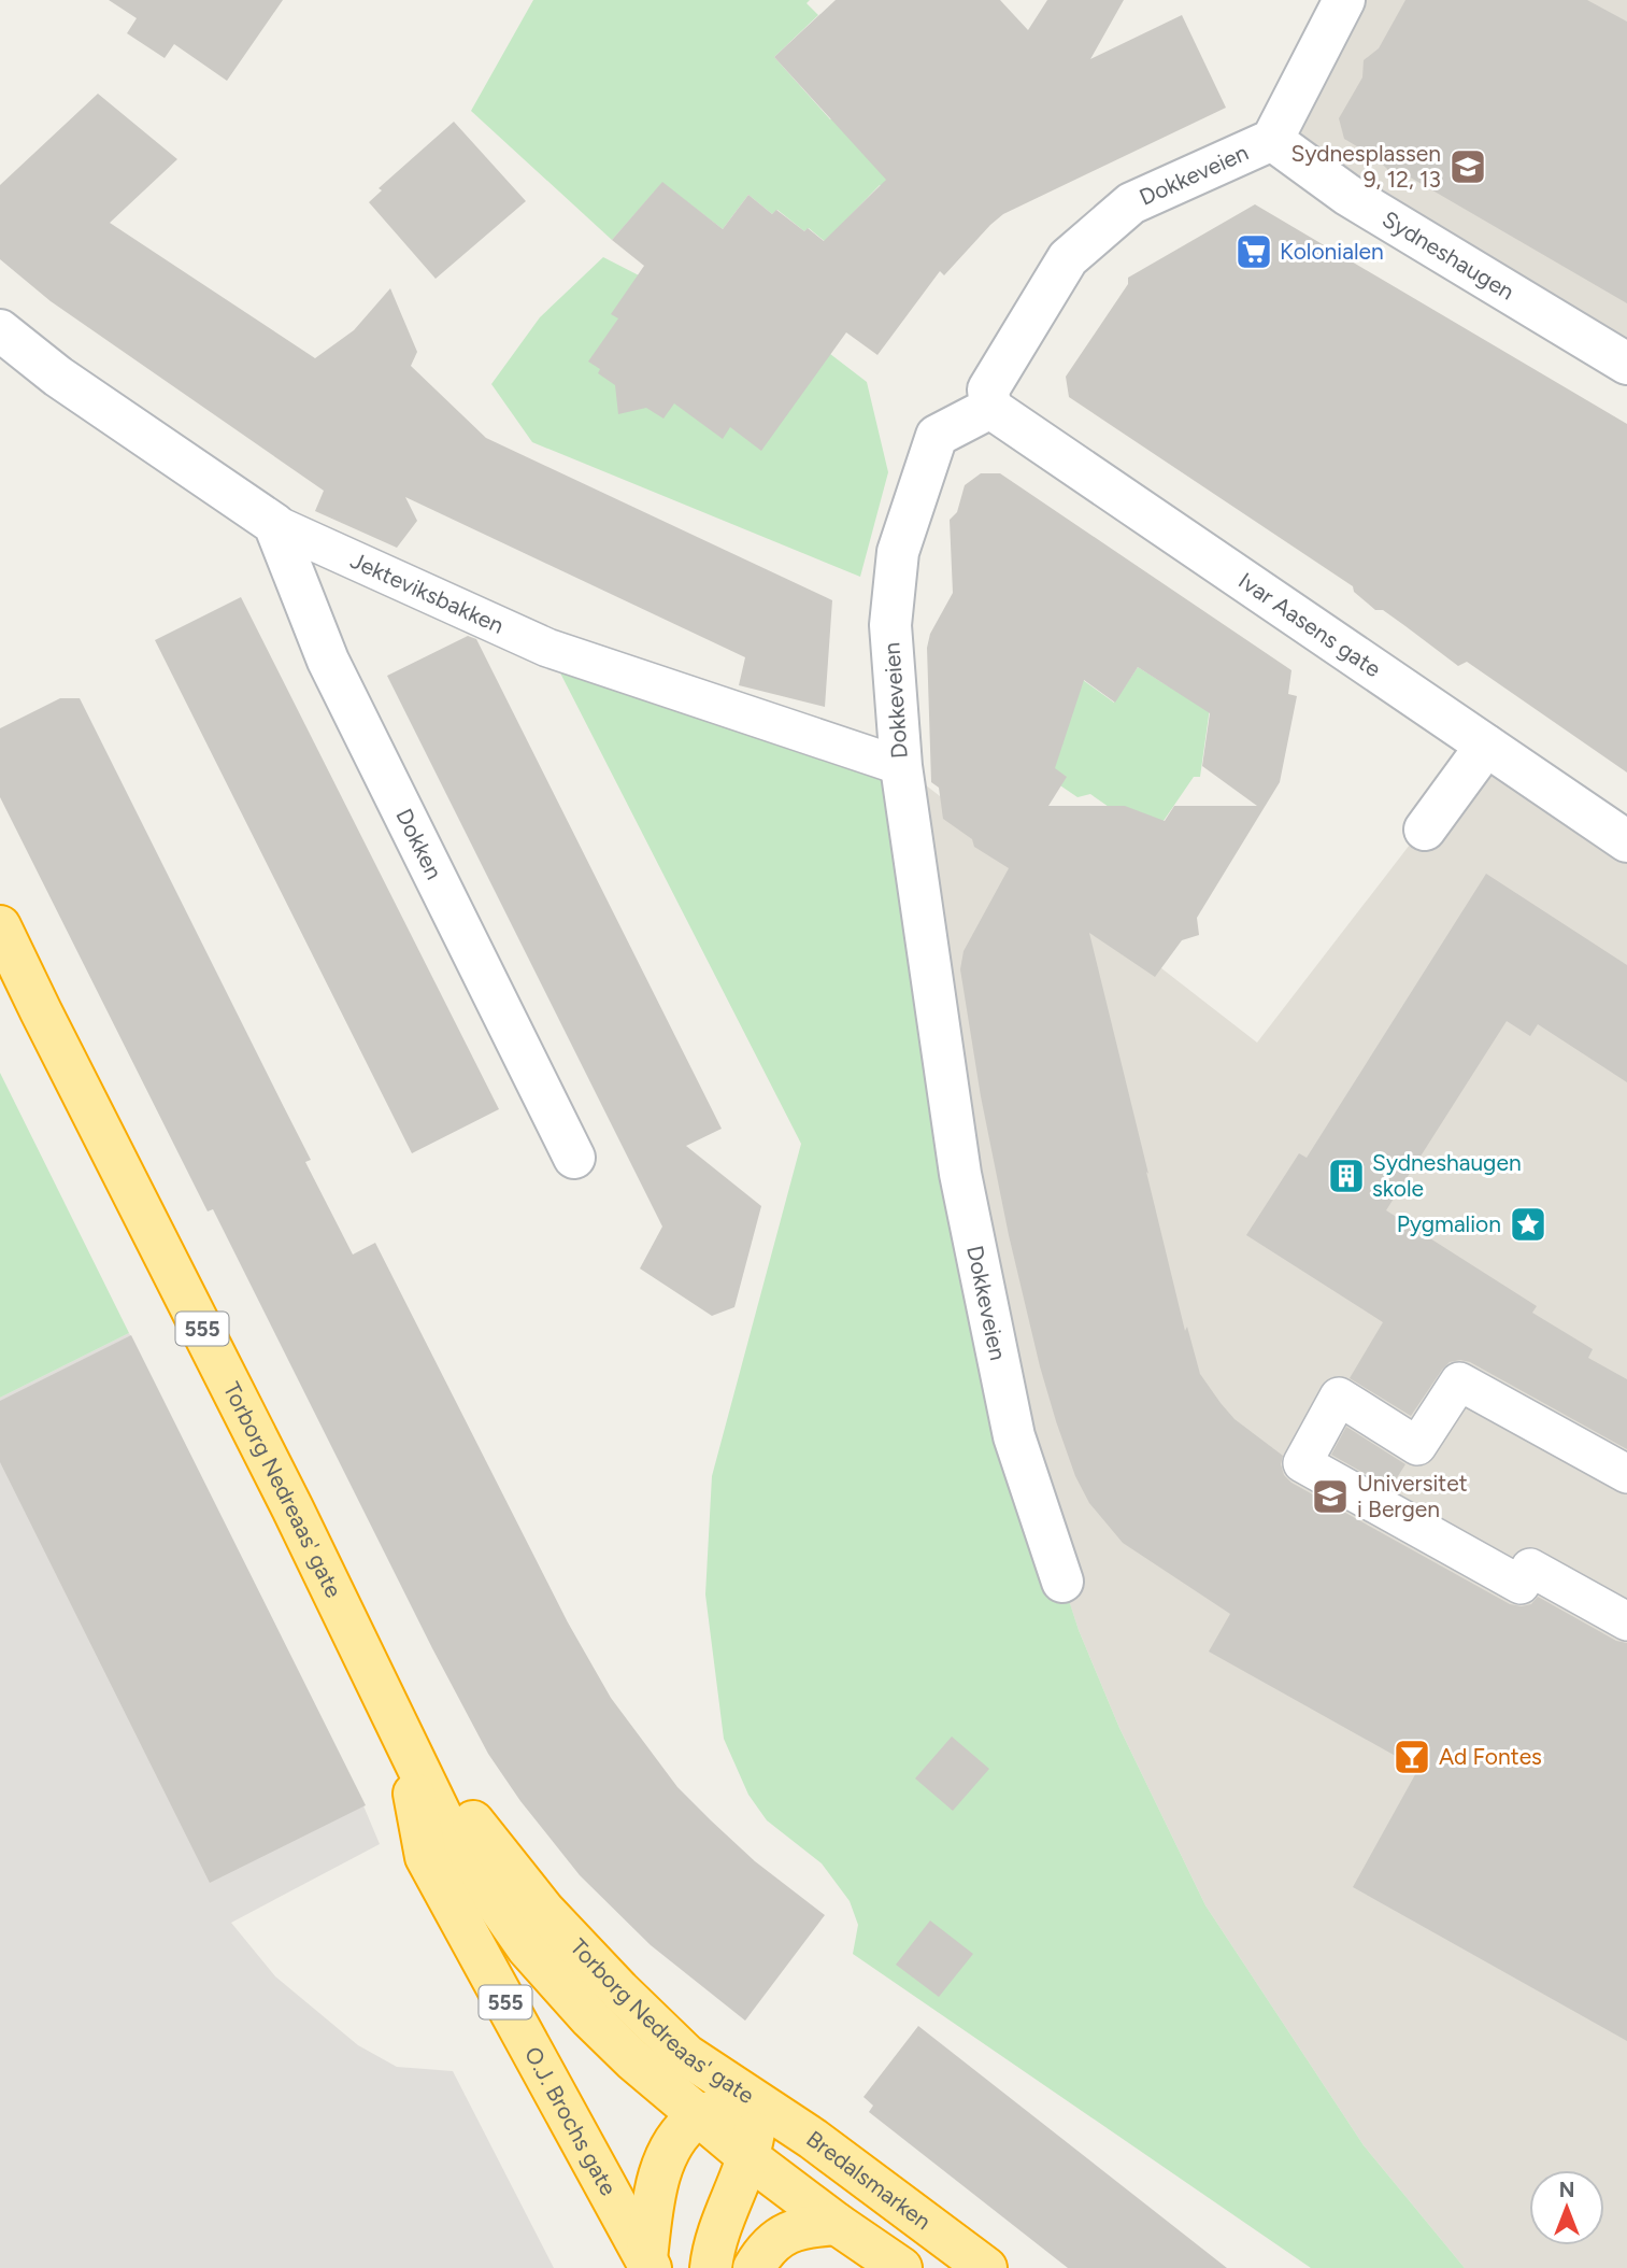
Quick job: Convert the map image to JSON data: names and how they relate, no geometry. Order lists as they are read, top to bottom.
{
  "streets": {
    "highway": [
      "555",
      "Torborg Nedreaas' gate",
      "O.J. Brochs gate",
      "Bredalsmarken"
    ],
    "street": [
      "Dokkeveien",
      "Sydneshaugen",
      "Jekteviksbakken",
      "Ivar Aasens gate",
      "Dokken"
    ]
  },
  "crossings": [
    ["Dokkeveien", "Sydneshaugen"],
    ["Dokkeveien", "Jekteviksbakken"],
    ["Dokkeveien", "Ivar Aasens gate"],
    ["Jekteviksbakken", "Dokken"],
    ["555", "Torborg Nedreaas' gate"],
    ["555", "O.J. Brochs gate"],
    ["Torborg Nedreaas' gate", "O.J. Brochs gate"],
    ["Torborg Nedreaas' gate", "Bredalsmarken"]
  ],
  "places": {
    "school or university": ["Sydnesplassen 9, 12, 13", "Universitet i Bergen"],
    "supermarket": ["Kolonialen"],
    "building": ["Sydneshaugen skole"],
    "place": ["Pygmalion"],
    "bar": ["Ad Fontes"]
  },
  "north": "top"
}
